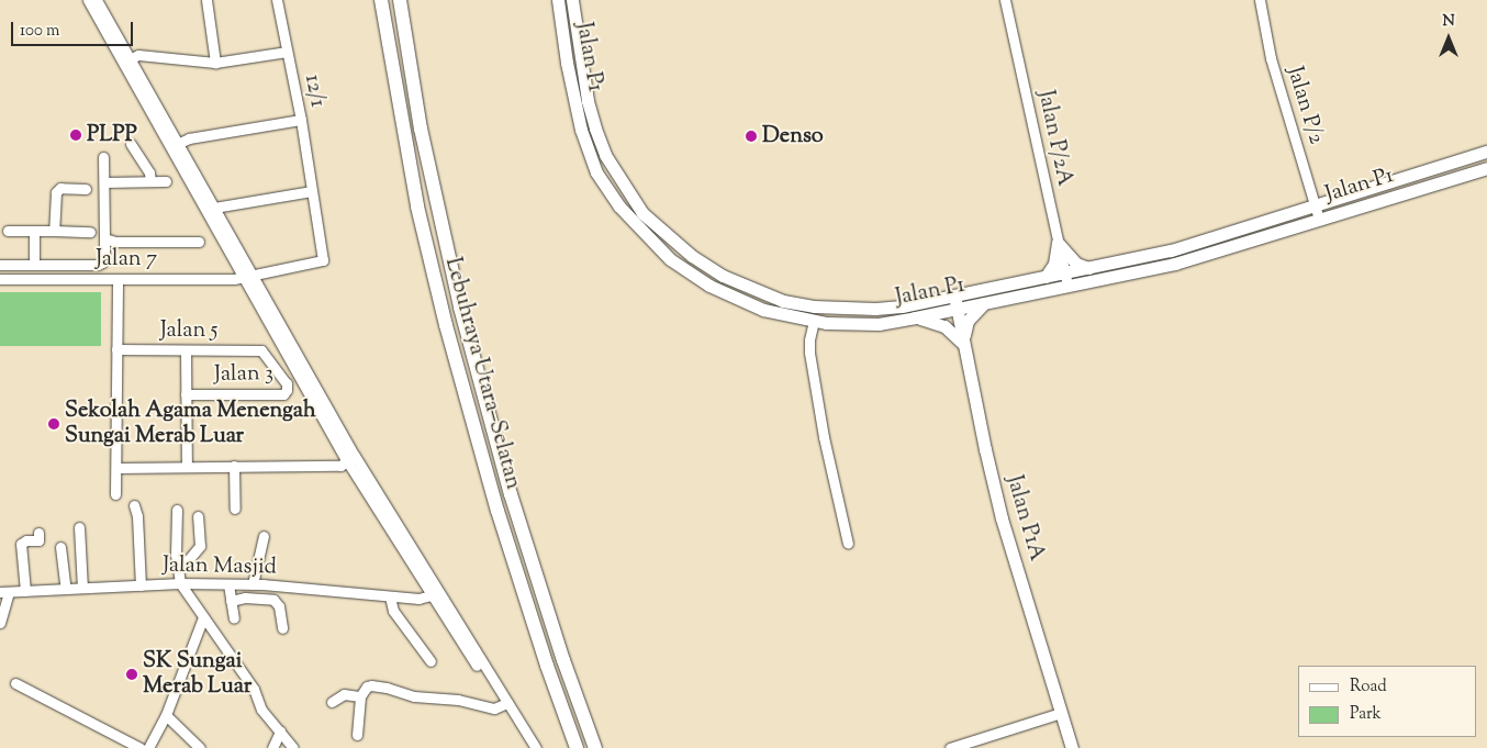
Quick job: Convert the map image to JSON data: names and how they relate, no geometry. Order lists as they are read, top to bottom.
{
  "streets": {
    "highway": ["Lebuhraya Utara–Selatan"],
    "main road": ["Jalan P1", "Jalan P1A"],
    "street": [
      "12/1",
      "Jalan P/2",
      "Jalan P/2A",
      "Jalan 7",
      "Jalan 5",
      "Jalan 3",
      "Jalan Masjid"
    ]
  },
  "crossings": [
    ["Jalan P1", "Jalan P/2"],
    ["Jalan P1", "Jalan P/2A"],
    ["Jalan P1", "Jalan P1A"],
    ["12/1", "Jalan 7"],
    ["Jalan 5", "Jalan 3"]
  ],
  "places": [
    "PLPP",
    "Denso",
    "Sekolah Agama Menengah Sungai Merab Luar",
    "SK Sungai Merab Luar"
  ],
  "legend": ["Road", "Park"],
  "scale_bar": "100 m",
  "north": "top"
}
